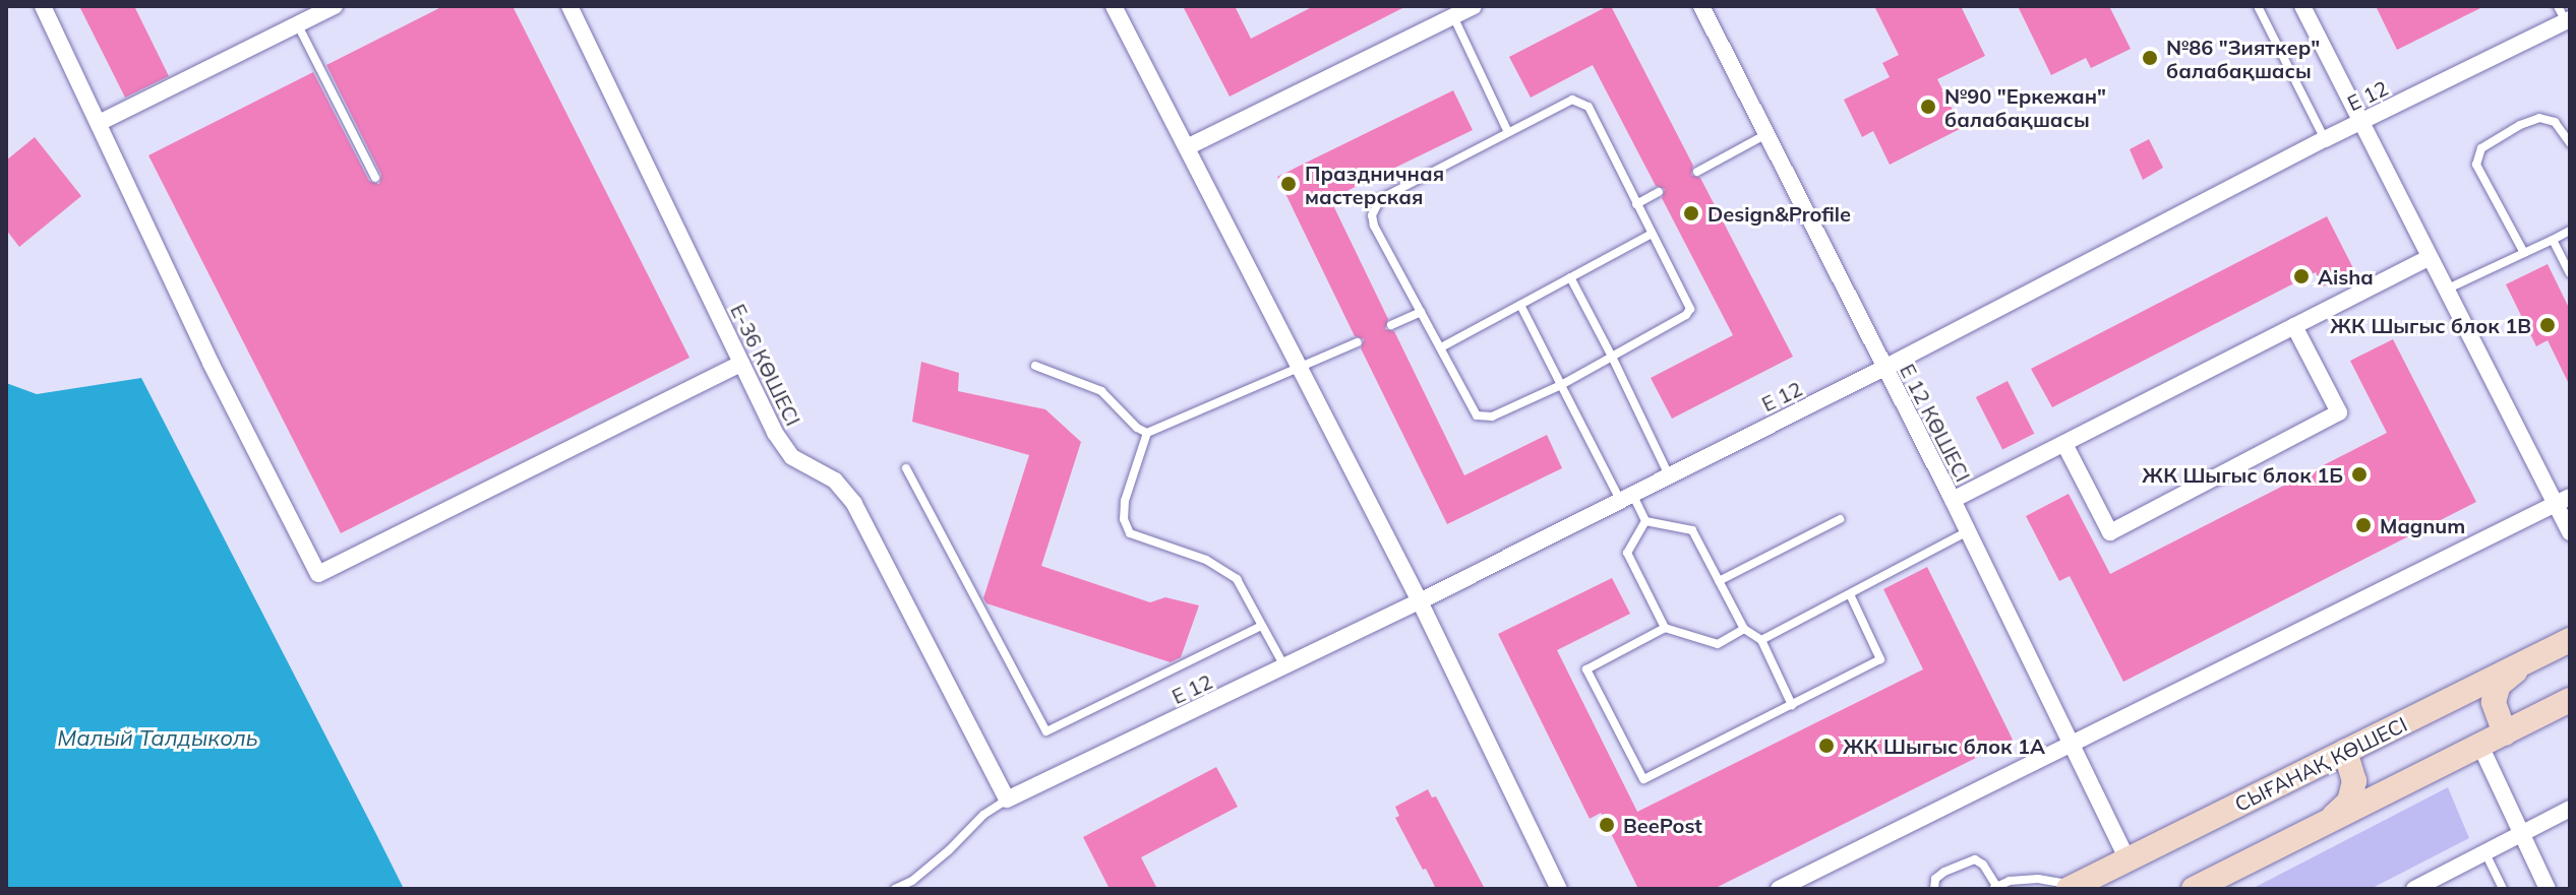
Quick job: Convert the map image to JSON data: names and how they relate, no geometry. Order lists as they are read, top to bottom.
{
  "streets": {
    "main road": ["СЫҒАНАҚ КӨШЕСІ"],
    "street": ["E 12", "Е-36 КӨШЕСІ", "Е 12 КӨШЕСІ"]
  },
  "crossings": [
    ["E 12", "Е-36 КӨШЕСІ"],
    ["E 12", "Е 12 КӨШЕСІ"],
    ["Е 12 КӨШЕСІ", "СЫҒАНАҚ КӨШЕСІ"]
  ],
  "water": ["Малый Талдыколь"],
  "places": [
    "№86 \"Зияткер\" балабақшасы",
    "№90 \"Еркежан\" балабақшасы",
    "Праздничная мастерская",
    "Design&Profile",
    "Aisha",
    "ЖК Шыгыс блок 1В",
    "ЖК Шыгыс блок 1Б",
    "Magnum",
    "ЖК Шыгыс блок 1А",
    "BeePost"
  ]
}
